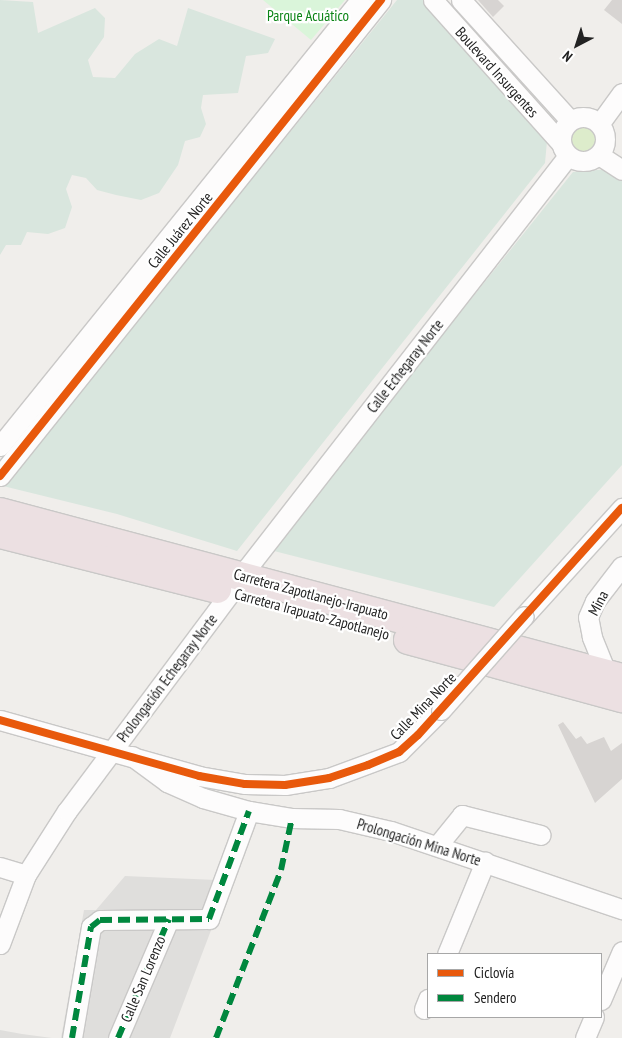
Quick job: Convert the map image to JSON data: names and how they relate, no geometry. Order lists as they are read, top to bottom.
{
  "streets": {
    "highway": ["Carretera Zapotlanejo-Irapuato", "Carretera Irapuato-Zapotlanejo"],
    "street": [
      "Boulevard Insurgentes",
      "Calle Juárez Norte",
      "Calle Echegaray Norte",
      "Mina",
      "Prolongación Echegaray Norte",
      "Calle Mina Norte",
      "Prolongación Mina Norte",
      "Calle San Lorenzo"
    ]
  },
  "crossings": [
    ["Boulevard Insurgentes", "Calle Echegaray Norte"],
    ["Calle Echegaray Norte", "Carretera Zapotlanejo-Irapuato"],
    ["Calle Echegaray Norte", "Carretera Irapuato-Zapotlanejo"],
    ["Calle Echegaray Norte", "Prolongación Echegaray Norte"],
    ["Carretera Zapotlanejo-Irapuato", "Mina"],
    ["Carretera Zapotlanejo-Irapuato", "Carretera Irapuato-Zapotlanejo"],
    ["Carretera Zapotlanejo-Irapuato", "Prolongación Echegaray Norte"],
    ["Carretera Irapuato-Zapotlanejo", "Prolongación Echegaray Norte"],
    ["Prolongación Echegaray Norte", "Calle Mina Norte"],
    ["Calle Mina Norte", "Prolongación Mina Norte"]
  ],
  "parks": ["Parque Acuático"],
  "legend": ["Ciclovía", "Sendero"],
  "north": "bottom left"
}
